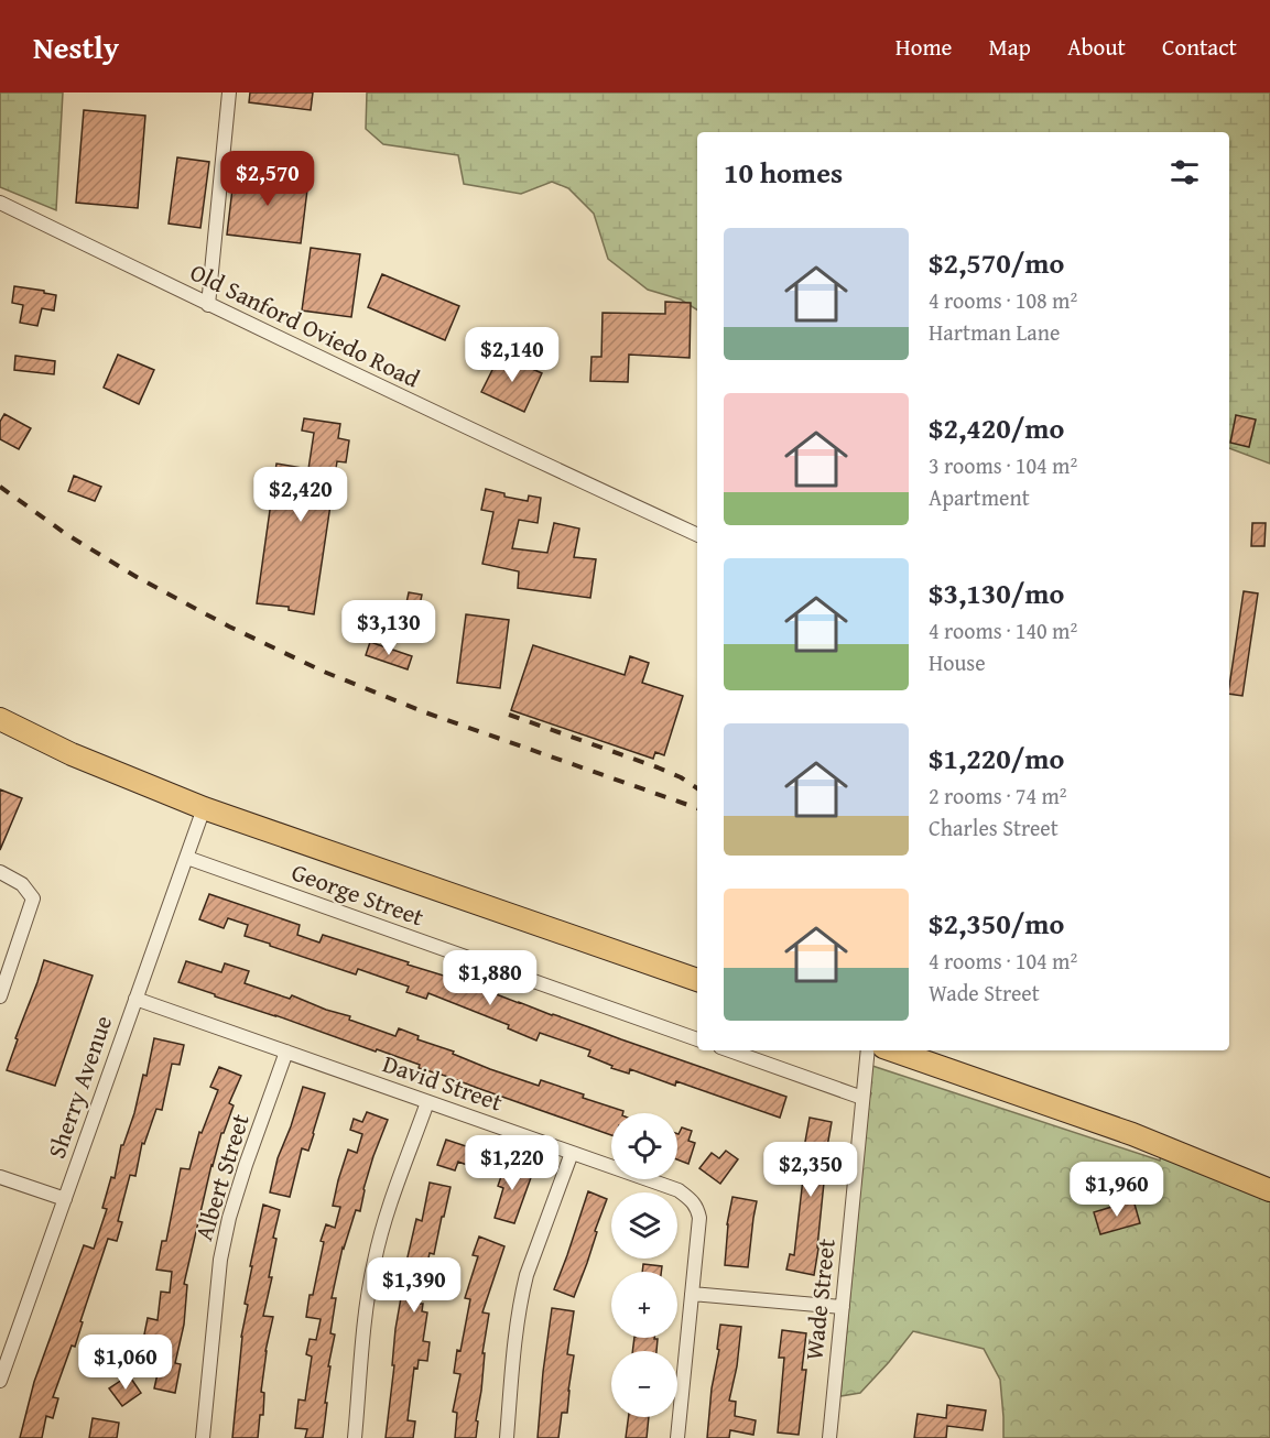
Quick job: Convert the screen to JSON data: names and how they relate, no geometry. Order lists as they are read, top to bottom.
{
  "streets": {
    "street": [
      "Old Sanford Oviedo Road",
      "George Street",
      "David Street",
      "Sherry Avenue",
      "Albert Street",
      "Wade Street"
    ]
  },
  "crossings": [
    ["George Street", "Sherry Avenue"],
    ["David Street", "Sherry Avenue"],
    ["David Street", "Albert Street"]
  ],
  "page": {
    "header": "Nestly",
    "nav": [
      "Home",
      "Map",
      "About",
      "Contact"
    ],
    "heading": "10 homes",
    "price": [
      "$2,570",
      "$2,140",
      "$2,420",
      "$3,130",
      "$1,880",
      "$1,220",
      "$2,350",
      "$1,960",
      "$1,390",
      "$1,060"
    ],
    "list": [
      {
        "name": "$2,570/mo",
        "note": "4 rooms · 108 m² · Hartman Lane"
      },
      {
        "name": "$2,420/mo",
        "note": "3 rooms · 104 m² · Apartment"
      },
      {
        "name": "$3,130/mo",
        "note": "4 rooms · 140 m² · House"
      },
      {
        "name": "$1,220/mo",
        "note": "2 rooms · 74 m² · Charles Street"
      },
      {
        "name": "$2,350/mo",
        "note": "4 rooms · 104 m² · Wade Street"
      }
    ],
    "map_buttons": ["+", "−"]
  }
}
